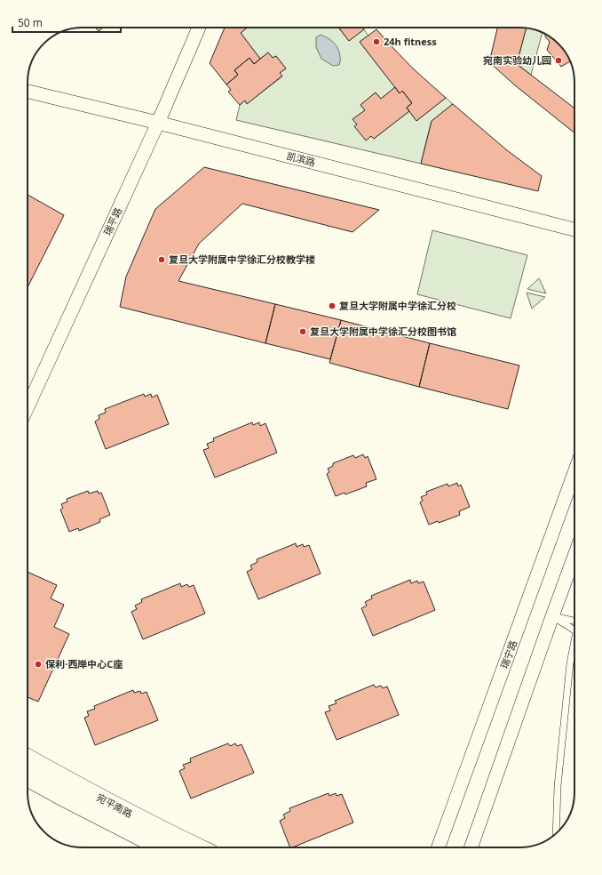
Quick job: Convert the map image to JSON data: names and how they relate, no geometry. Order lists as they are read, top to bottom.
{
  "streets": {
    "main road": ["宛平南路"],
    "street": ["凯滨路", "瑞平路", "瑞宁路"]
  },
  "crossings": [
    ["凯滨路", "瑞平路"]
  ],
  "places": [
    "24h fitness",
    "宛南实验幼儿园",
    "复旦大学附属中学徐汇分校教学楼",
    "复旦大学附属中学徐汇分校",
    "复旦大学附属中学徐汇分校图书馆",
    "保利·西岸中心C座"
  ],
  "scale_bar": "50 m"
}
